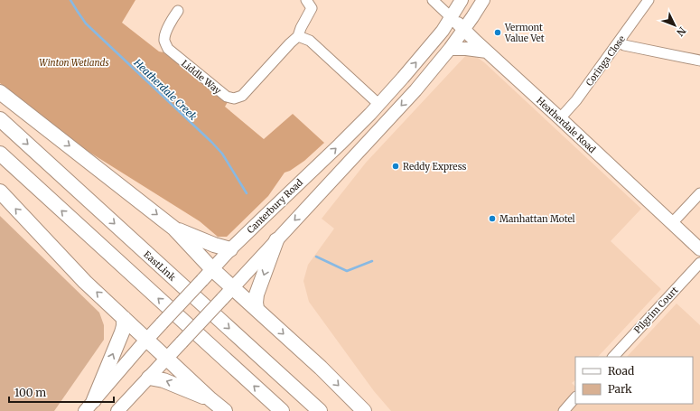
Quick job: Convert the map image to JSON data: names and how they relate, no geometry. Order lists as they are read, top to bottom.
{
  "streets": {
    "highway": ["EastLink"],
    "main road": ["Heatherdale Road", "Canterbury Road"],
    "street": ["Coringa Close", "Liddle Way", "Pilgrim Court"]
  },
  "crossings": [
    ["Coringa Close", "Heatherdale Road"],
    ["Heatherdale Road", "Canterbury Road"]
  ],
  "water": ["Heatherdale Creek"],
  "parks": ["Winton Wetlands"],
  "places": ["Vermont Value Vet", "Reddy Express", "Manhattan Motel"],
  "legend": ["Road", "Park"],
  "scale_bar": "100 m",
  "north": "bottom right"
}
